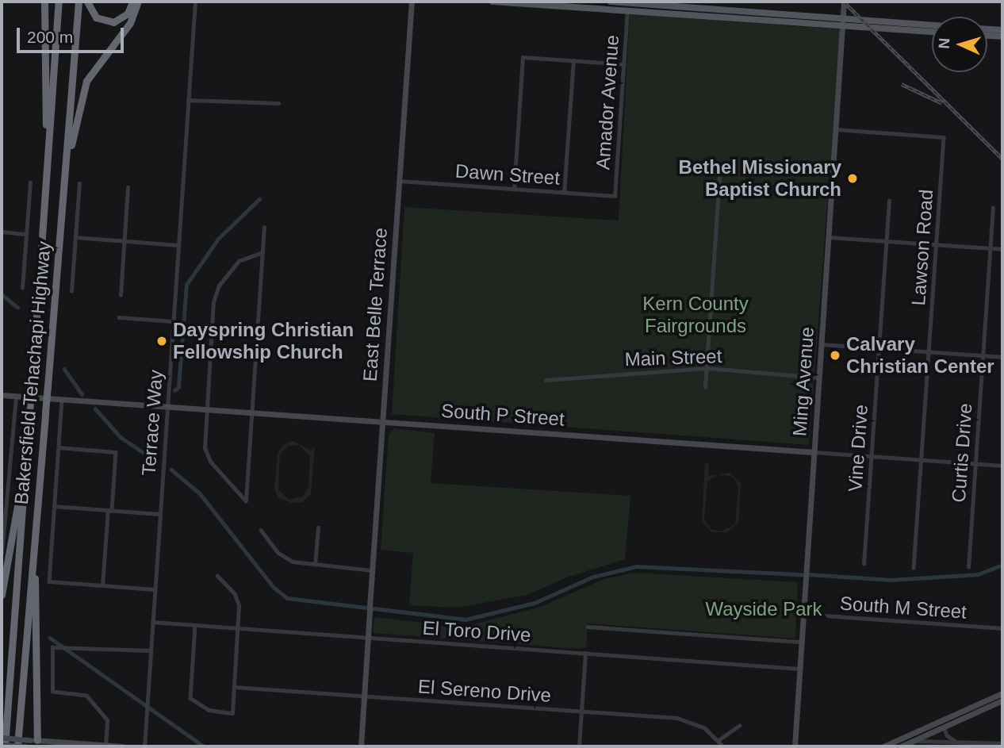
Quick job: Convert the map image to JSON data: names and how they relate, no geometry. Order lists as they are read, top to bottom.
{
  "streets": {
    "highway": ["Bakersfield Tehachapi Highway"],
    "street": [
      "Amador Avenue",
      "Dawn Street",
      "Lawson Road",
      "East Belle Terrace",
      "Main Street",
      "Ming Avenue",
      "South P Street",
      "Terrace Way",
      "Vine Drive",
      "Curtis Drive",
      "South M Street",
      "El Toro Drive",
      "El Sereno Drive"
    ]
  },
  "crossings": [
    ["Amador Avenue", "Dawn Street"],
    ["Dawn Street", "East Belle Terrace"],
    ["Lawson Road", "Ming Avenue"],
    ["Lawson Road", "South P Street"],
    ["East Belle Terrace", "South P Street"],
    ["East Belle Terrace", "El Toro Drive"],
    ["East Belle Terrace", "El Sereno Drive"],
    ["Main Street", "Ming Avenue"],
    ["Ming Avenue", "South P Street"],
    ["Ming Avenue", "South M Street"],
    ["Ming Avenue", "El Toro Drive"],
    ["South P Street", "Terrace Way"],
    ["South P Street", "Vine Drive"],
    ["South P Street", "Curtis Drive"],
    ["Terrace Way", "El Toro Drive"]
  ],
  "parks": ["Kern County Fairgrounds", "Wayside Park"],
  "places": ["Bethel Missionary Baptist Church", "Dayspring Christian Fellowship Church", "Calvary Christian Center"],
  "scale_bar": "200 m",
  "north": "left"
}
